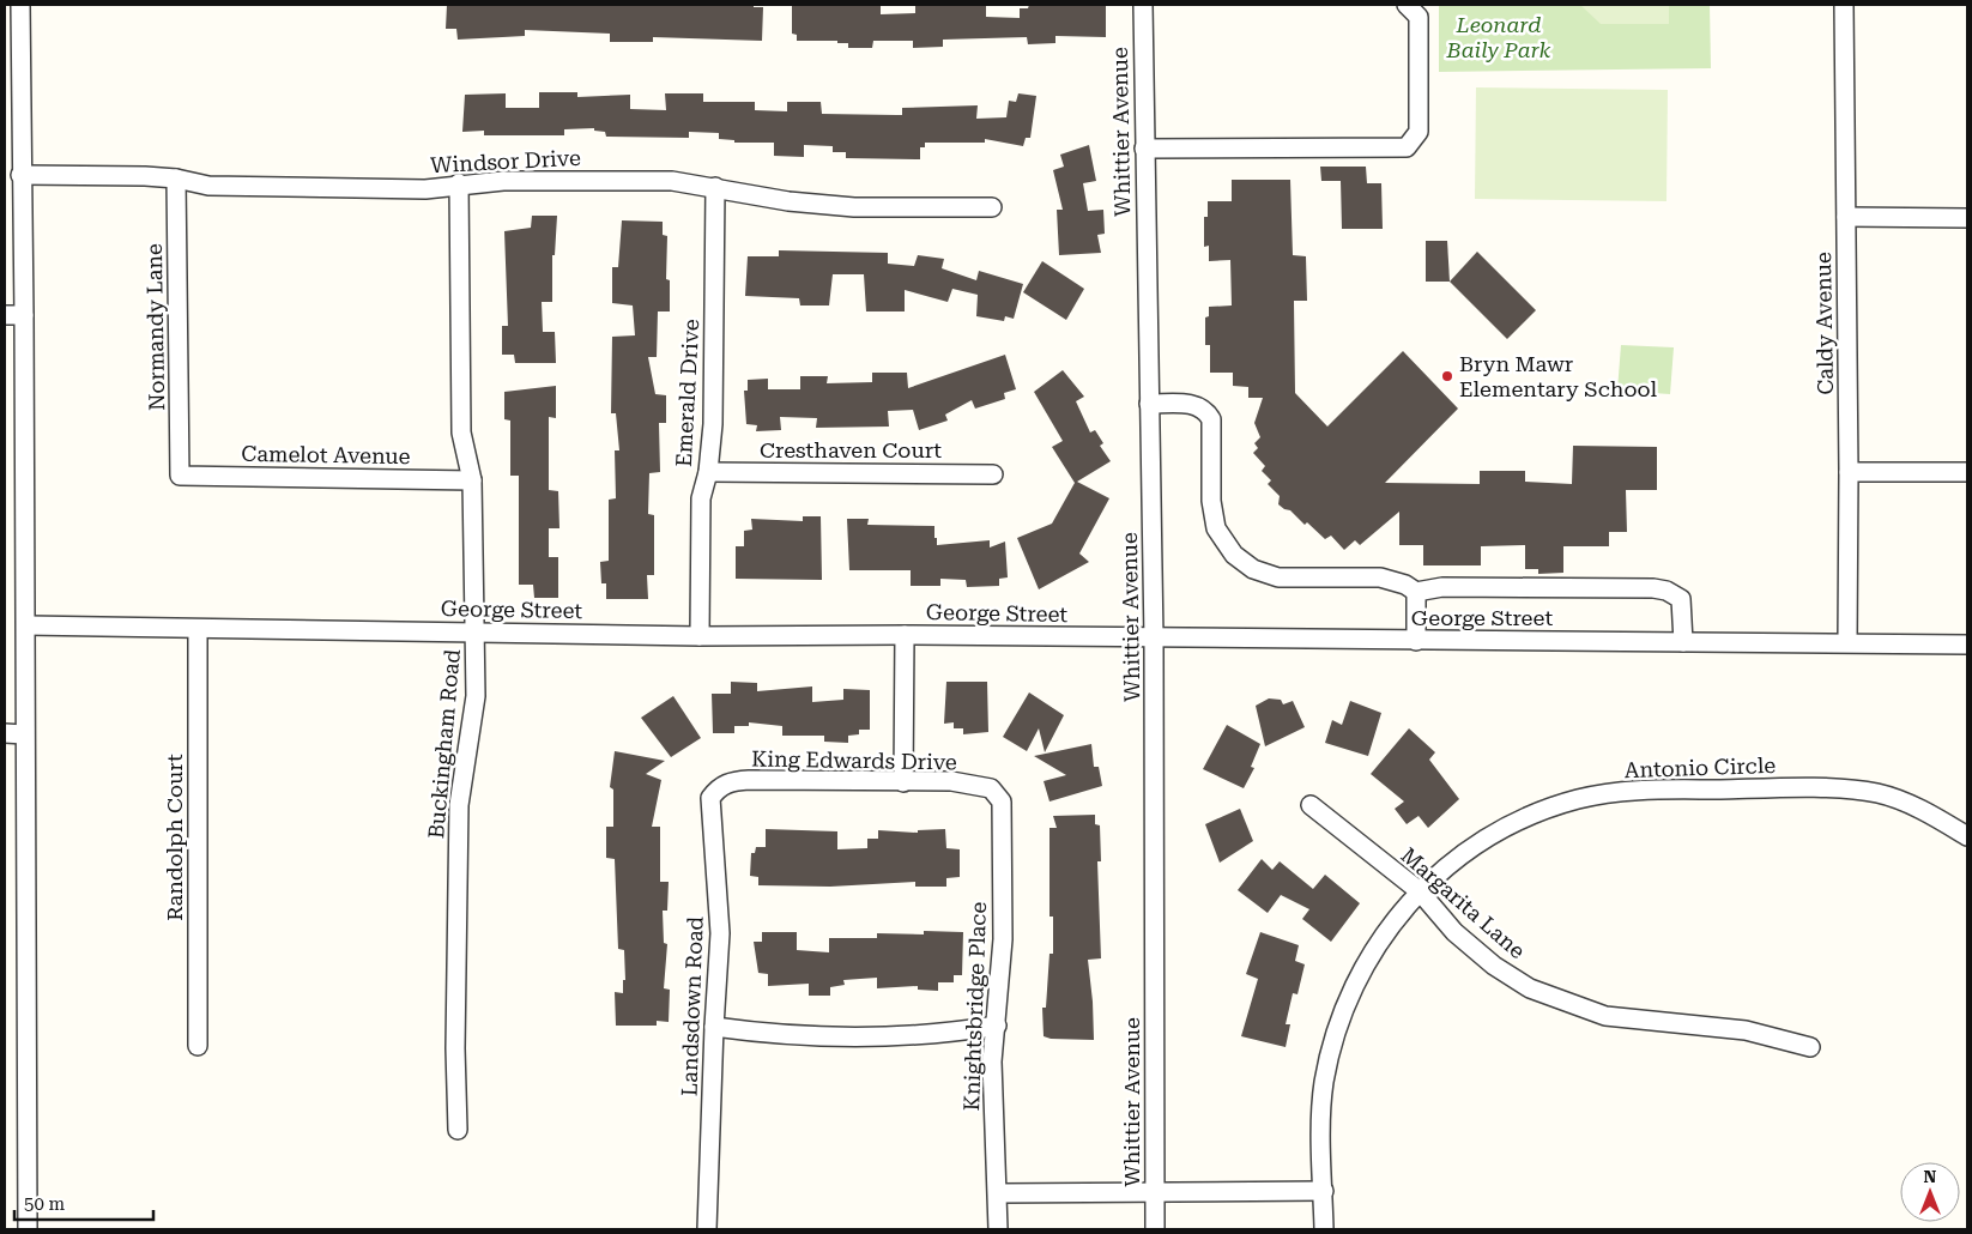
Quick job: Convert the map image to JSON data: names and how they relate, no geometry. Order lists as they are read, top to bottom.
{
  "streets": {
    "street": [
      "Whittier Avenue",
      "Windsor Drive",
      "Caldy Avenue",
      "Normandy Lane",
      "Emerald Drive",
      "Cresthaven Court",
      "Camelot Avenue",
      "George Street",
      "Buckingham Road",
      "King Edwards Drive",
      "Antonio Circle",
      "Randolph Court",
      "Margarita Lane",
      "Landsdown Road",
      "Knightsbridge Place"
    ]
  },
  "crossings": [
    ["Whittier Avenue", "George Street"],
    ["Windsor Drive", "Normandy Lane"],
    ["Windsor Drive", "Emerald Drive"],
    ["Windsor Drive", "Buckingham Road"],
    ["Caldy Avenue", "George Street"],
    ["Normandy Lane", "Camelot Avenue"],
    ["Emerald Drive", "Cresthaven Court"],
    ["Emerald Drive", "George Street"],
    ["Camelot Avenue", "Buckingham Road"],
    ["George Street", "Buckingham Road"],
    ["George Street", "Randolph Court"],
    ["King Edwards Drive", "Landsdown Road"],
    ["King Edwards Drive", "Knightsbridge Place"],
    ["Antonio Circle", "Margarita Lane"]
  ],
  "parks": ["Leonard Baily Park"],
  "places": ["Bryn Mawr Elementary School"],
  "scale_bar": "50 m",
  "north": "top"
}
